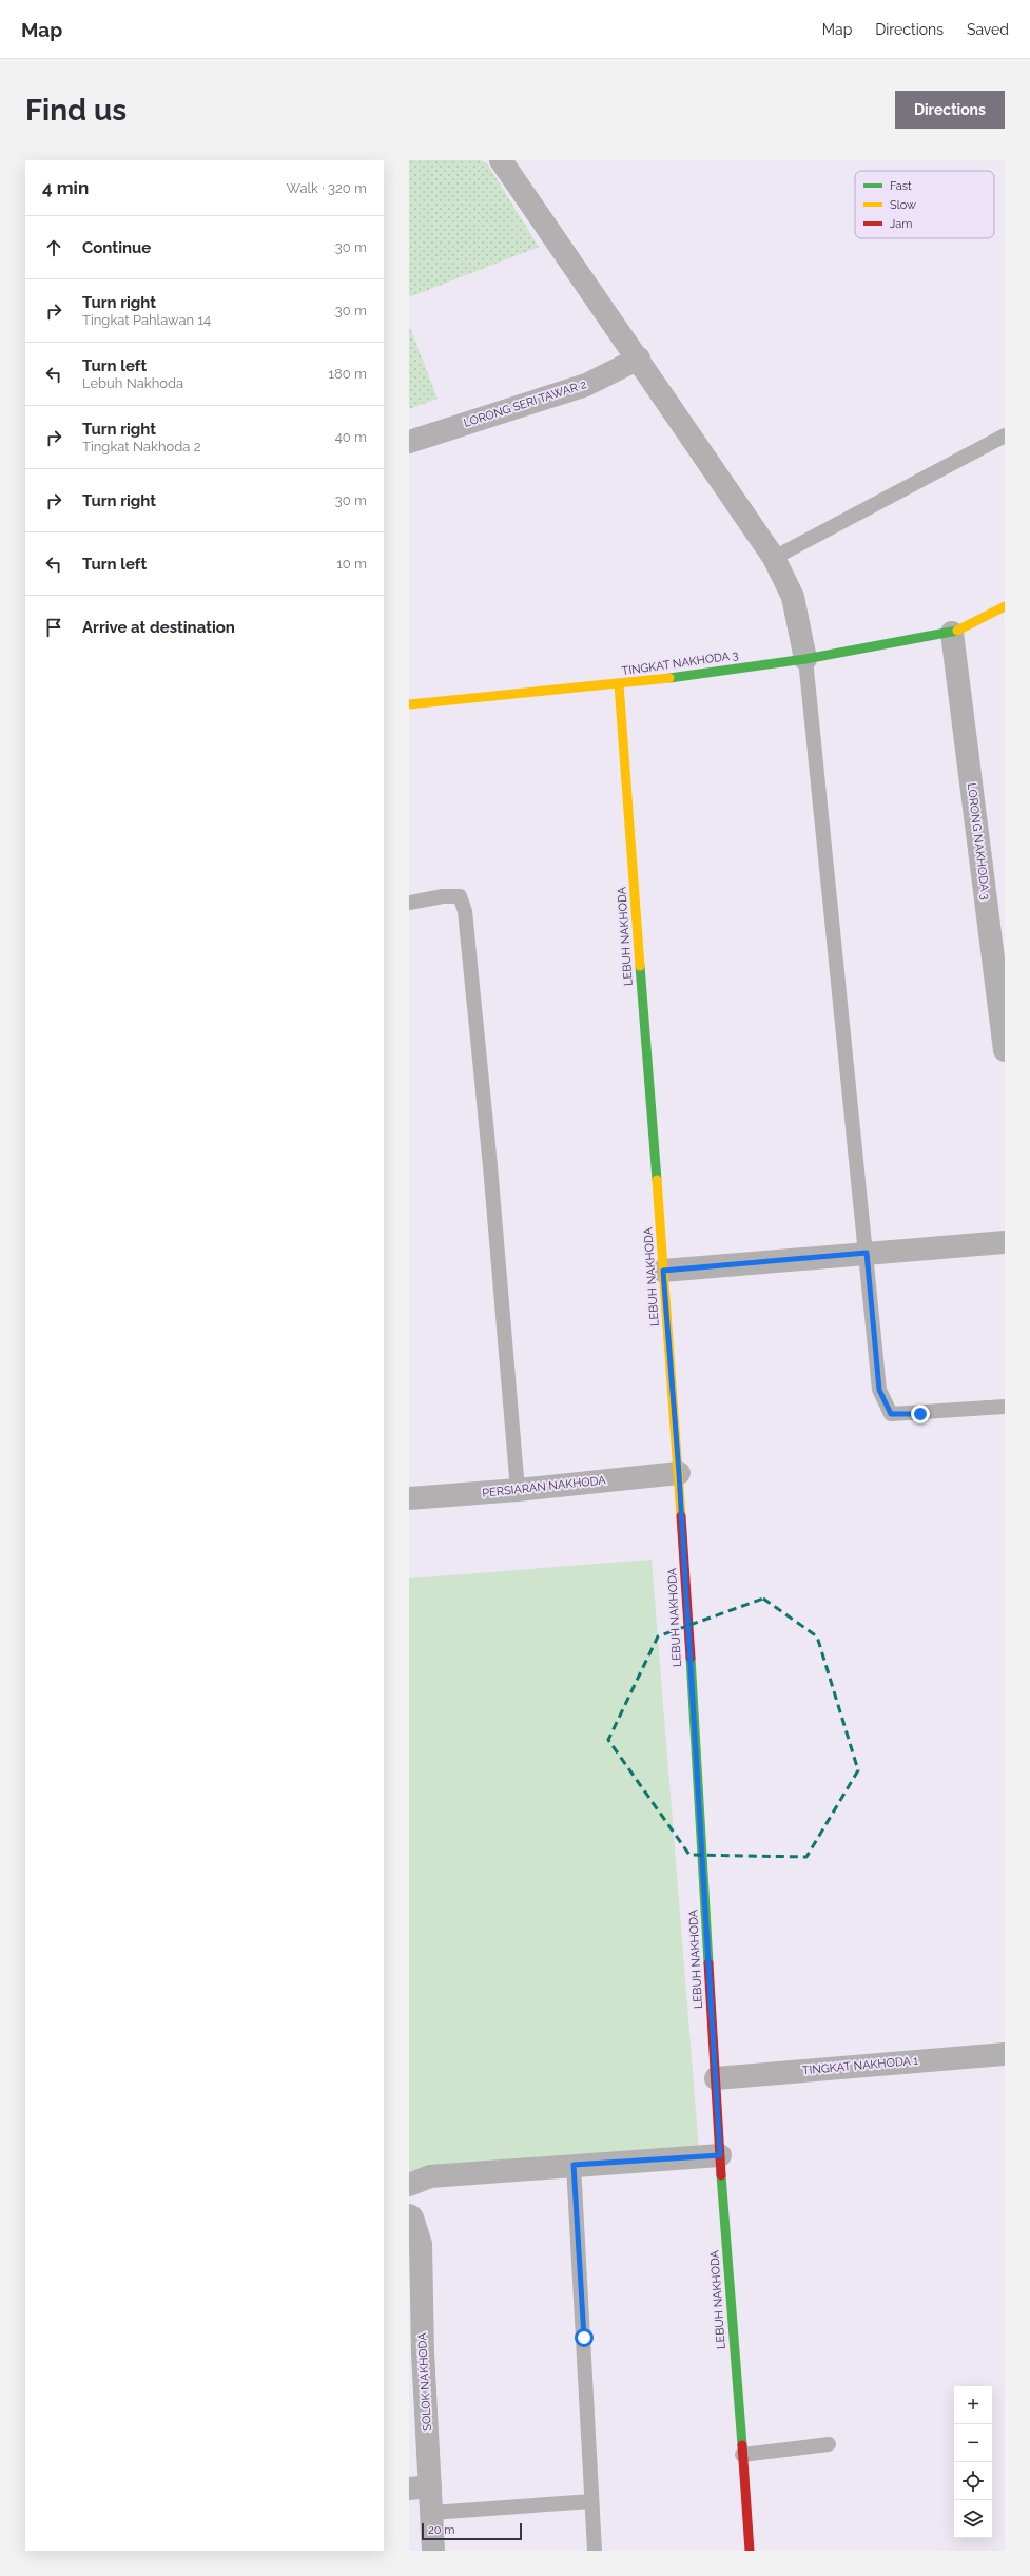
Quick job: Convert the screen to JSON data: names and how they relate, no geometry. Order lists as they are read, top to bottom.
{
  "streets": {
    "street": [
      "LORONG SERI TAWAR 2",
      "TINGKAT NAKHODA 3",
      "LORONG NAKHODA 3",
      "LEBUH NAKHODA",
      "PERSIARAN NAKHODA",
      "TINGKAT NAKHODA 1",
      "SOLOK NAKHODA"
    ]
  },
  "crossings": [
    ["TINGKAT NAKHODA 3", "LORONG NAKHODA 3"],
    ["TINGKAT NAKHODA 3", "LEBUH NAKHODA"],
    ["LEBUH NAKHODA", "PERSIARAN NAKHODA"],
    ["LEBUH NAKHODA", "TINGKAT NAKHODA 1"]
  ],
  "legend": ["Fast", "Slow", "Jam"],
  "scale_bar": "20 m",
  "page": {
    "header": "Map",
    "nav": ["Map", "Directions", "Saved"],
    "buttons": "Directions",
    "title": "Find us",
    "heading": ["4 min", "Walk · 320 m"],
    "list": [
      ["Continue", "30 m"],
      ["Turn right", "Tingkat Pahlawan 14", "30 m"],
      ["Turn left", "Lebuh Nakhoda", "180 m"],
      ["Turn right", "Tingkat Nakhoda 2", "40 m"],
      ["Turn right", "30 m"],
      ["Turn left", "10 m"],
      "Arrive at destination"
    ],
    "map_buttons": ["+", "−"],
    "scale": "20 m"
  }
}
